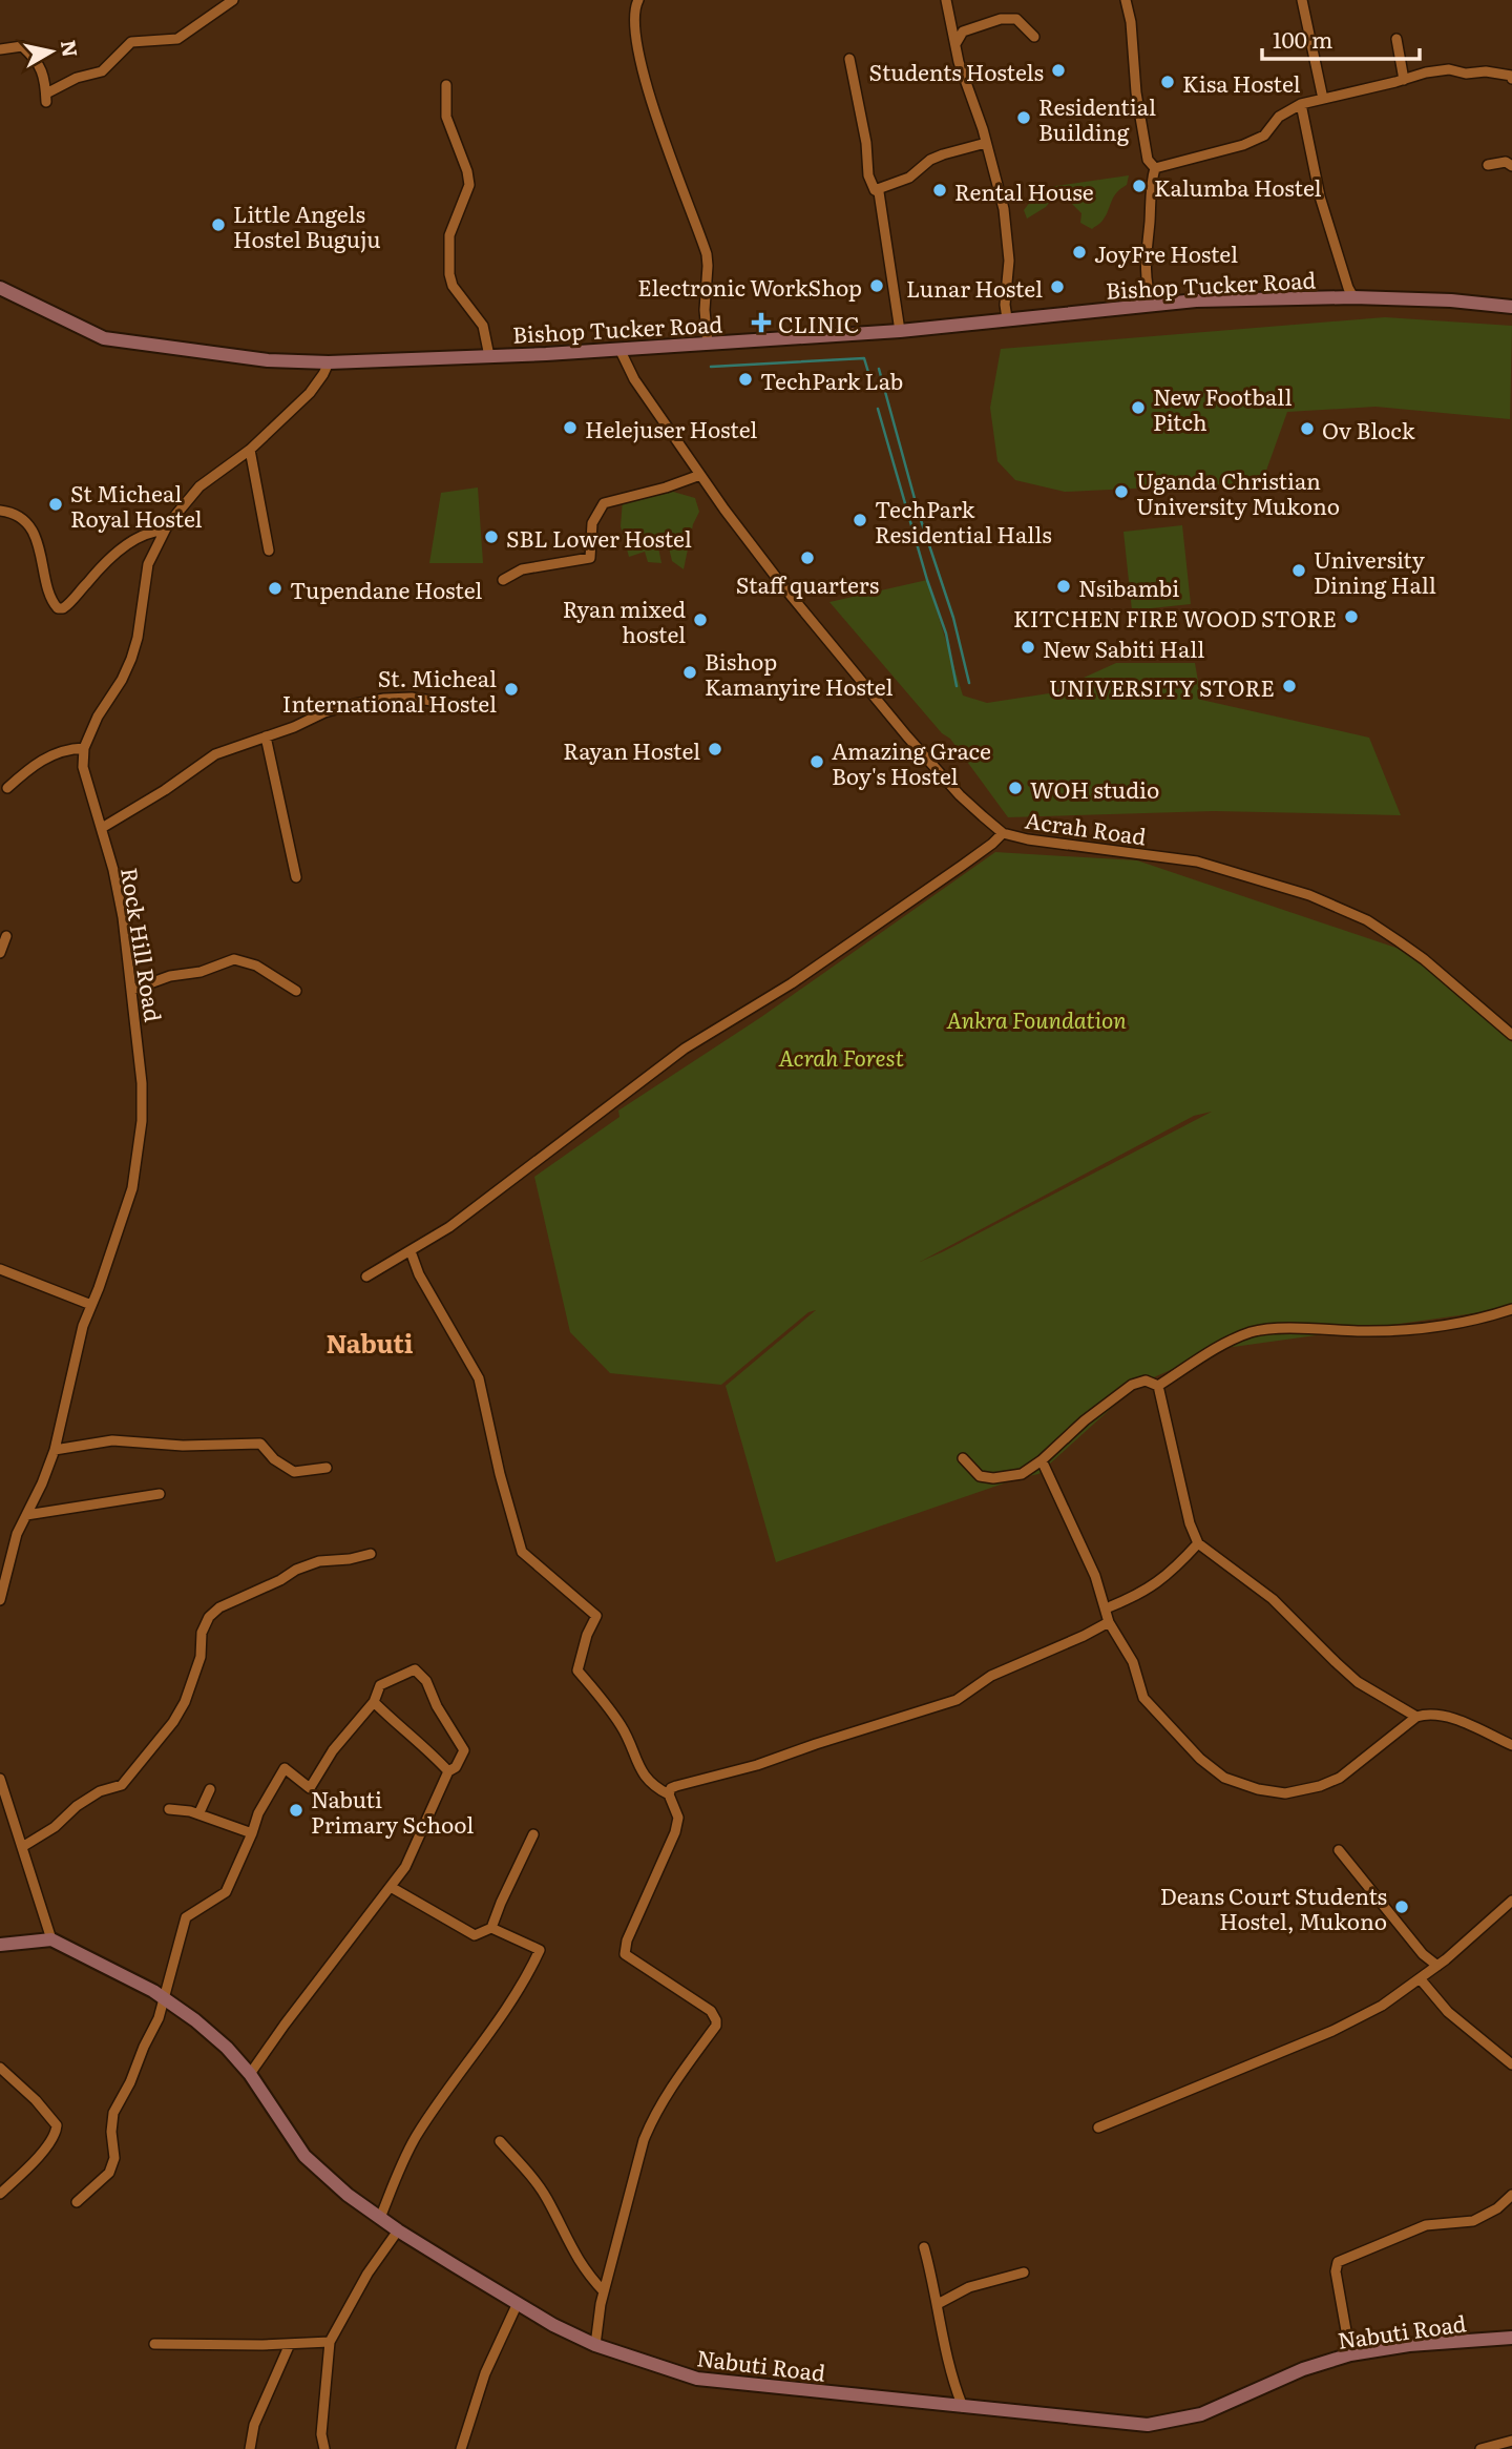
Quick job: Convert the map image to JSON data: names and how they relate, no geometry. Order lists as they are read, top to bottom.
{
  "streets": {
    "street": [
      "Bishop Tucker Road",
      "Acrah Road",
      "Rock Hill Road",
      "Nabuti Road"
    ]
  },
  "crossings": [
    ["Bishop Tucker Road", "Acrah Road"]
  ],
  "districts": ["Nabuti"],
  "parks": ["Ankra Foundation", "Acrah Forest"],
  "places": {
    "other": [
      "Students Hostels",
      "Kisa Hostel",
      "Residential Building",
      "Kalumba Hostel",
      "Rental House",
      "Little Angels Hostel Buguju",
      "JoyFre Hostel",
      "Electronic WorkShop",
      "Lunar Hostel",
      "TechPark Lab",
      "New Football Pitch",
      "Helejuser Hostel",
      "Ov Block",
      "Uganda Christian University Mukono",
      "St Micheal Royal Hostel",
      "TechPark Residential Halls",
      "SBL Lower Hostel",
      "Staff quarters",
      "University Dining Hall",
      "Nsibambi",
      "Tupendane Hostel",
      "KITCHEN FIRE WOOD STORE",
      "Ryan mixed hostel",
      "New Sabiti Hall",
      "Bishop Kamanyire Hostel",
      "UNIVERSITY STORE",
      "St. Micheal International Hostel",
      "Rayan Hostel",
      "Amazing Grace Boy's Hostel",
      "WOH studio",
      "Nabuti Primary School",
      "Deans Court Students Hostel, Mukono"
    ],
    "health": ["CLINIC"]
  },
  "scale_bar": "100 m",
  "north": "right"
}
